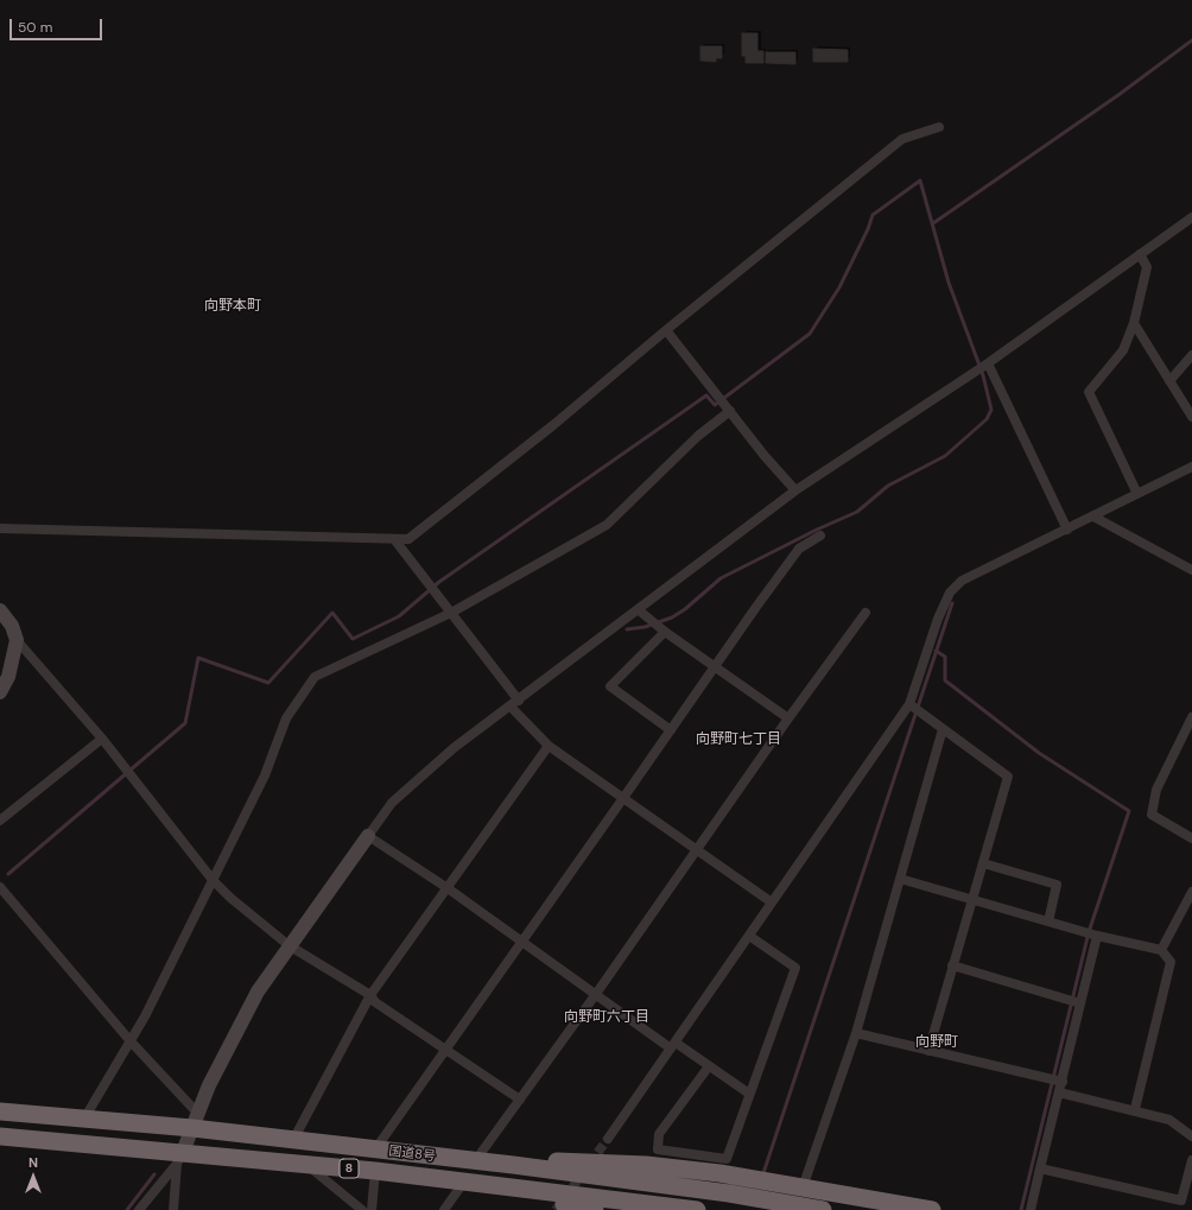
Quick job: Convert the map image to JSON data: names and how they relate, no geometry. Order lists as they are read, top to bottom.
{
  "streets": {
    "highway": ["国道8号", "8"]
  },
  "crossings": [
    ["国道8号", "8"]
  ],
  "districts": [
    "向野本町",
    "向野町七丁目",
    "向野町六丁目",
    "向野町"
  ],
  "scale_bar": "50 m",
  "north": "top"
}
